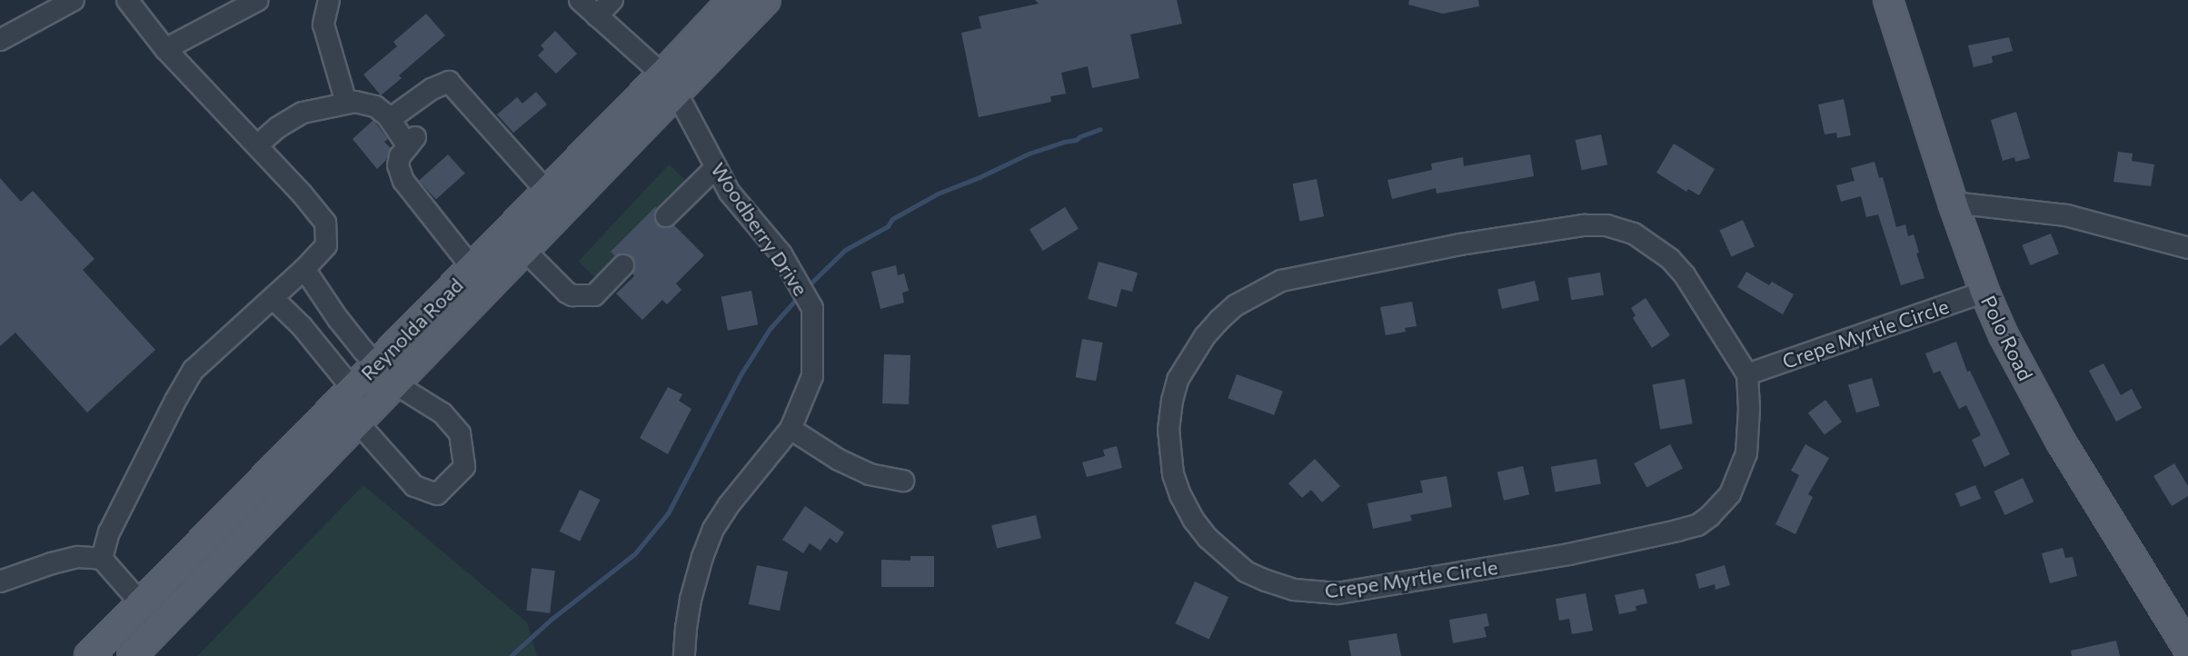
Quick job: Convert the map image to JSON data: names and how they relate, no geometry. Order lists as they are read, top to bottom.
{
  "streets": {
    "main road": ["Reynolda Road", "Polo Road"],
    "street": ["Woodberry Drive", "Crepe Myrtle Circle"]
  },
  "crossings": [
    ["Woodberry Drive", "Reynolda Road"],
    ["Crepe Myrtle Circle", "Polo Road"]
  ]
}
